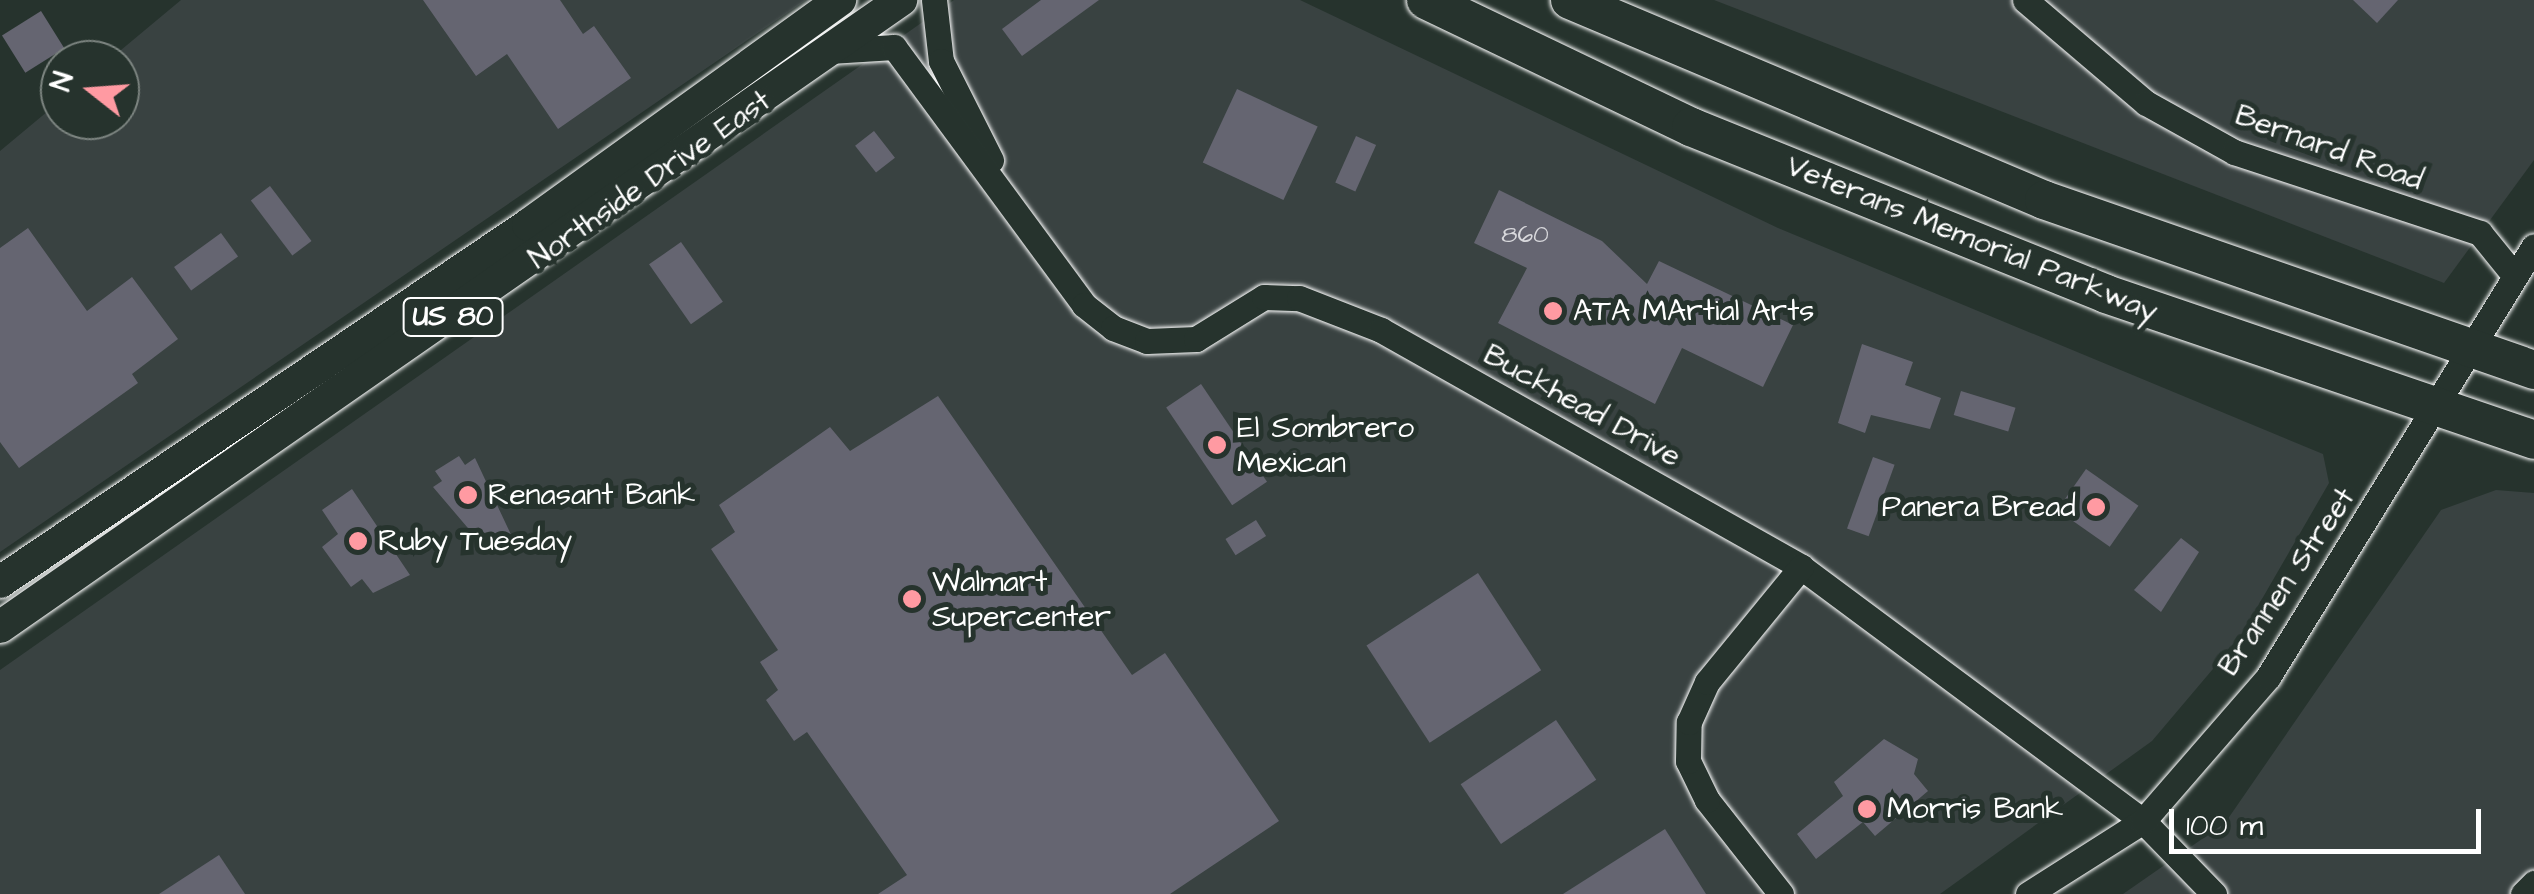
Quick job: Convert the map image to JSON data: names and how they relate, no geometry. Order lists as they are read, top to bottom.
{
  "streets": {
    "highway": ["Veterans Memorial Parkway"],
    "main road": ["Northside Drive East", "US 80"],
    "street": ["Bernard Road", "Buckhead Drive", "Brannen Street"]
  },
  "crossings": [
    ["Bernard Road", "Brannen Street"],
    ["Northside Drive East", "Buckhead Drive"],
    ["Veterans Memorial Parkway", "Brannen Street"],
    ["Buckhead Drive", "Brannen Street"]
  ],
  "places": [
    "ATA MArtial Arts",
    "El Sombrero Mexican",
    "Renasant Bank",
    "Panera Bread",
    "Ruby Tuesday",
    "Walmart Supercenter",
    "Morris Bank"
  ],
  "house_numbers": ["860"],
  "scale_bar": "100 m",
  "north": "left"
}
